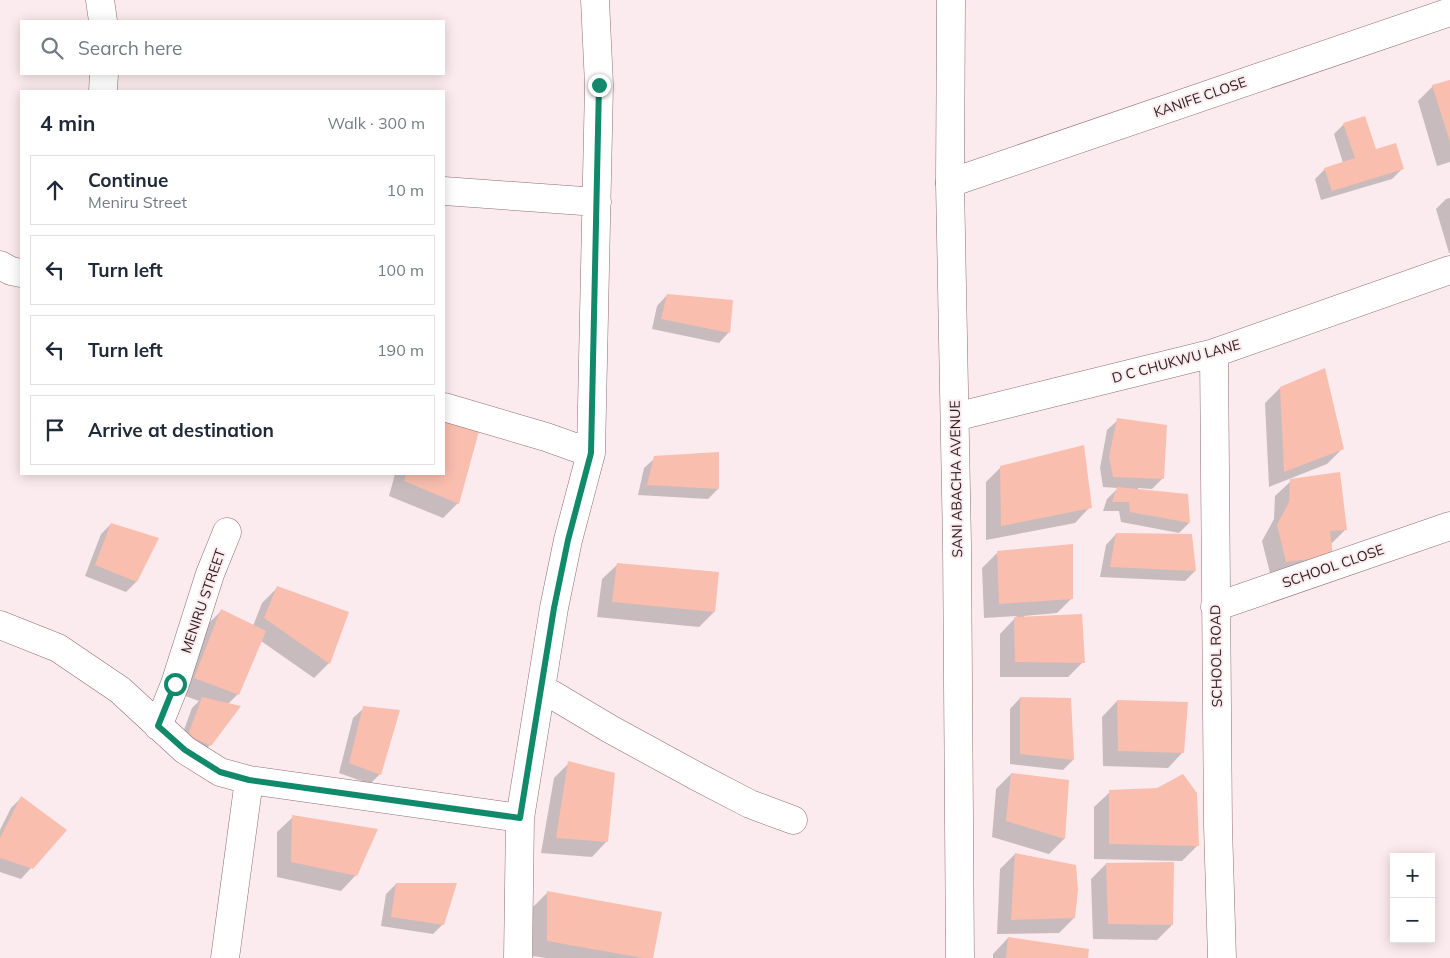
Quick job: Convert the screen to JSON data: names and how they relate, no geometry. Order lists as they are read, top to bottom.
{
  "streets": {
    "street": [
      "KANIFE CLOSE",
      "D C CHUKWU LANE",
      "SANI ABACHA AVENUE",
      "SCHOOL CLOSE",
      "MENIRU STREET",
      "SCHOOL ROAD"
    ]
  },
  "crossings": [
    ["KANIFE CLOSE", "SANI ABACHA AVENUE"],
    ["D C CHUKWU LANE", "SANI ABACHA AVENUE"],
    ["D C CHUKWU LANE", "SCHOOL ROAD"],
    ["SCHOOL CLOSE", "SCHOOL ROAD"]
  ],
  "page": {
    "search": "Search here",
    "heading": ["4 min", "Walk · 300 m"],
    "list": [
      ["Continue", "Meniru Street", "10 m"],
      ["Turn left", "100 m"],
      ["Turn left", "190 m"],
      "Arrive at destination"
    ],
    "map_buttons": ["+", "−"]
  }
}
